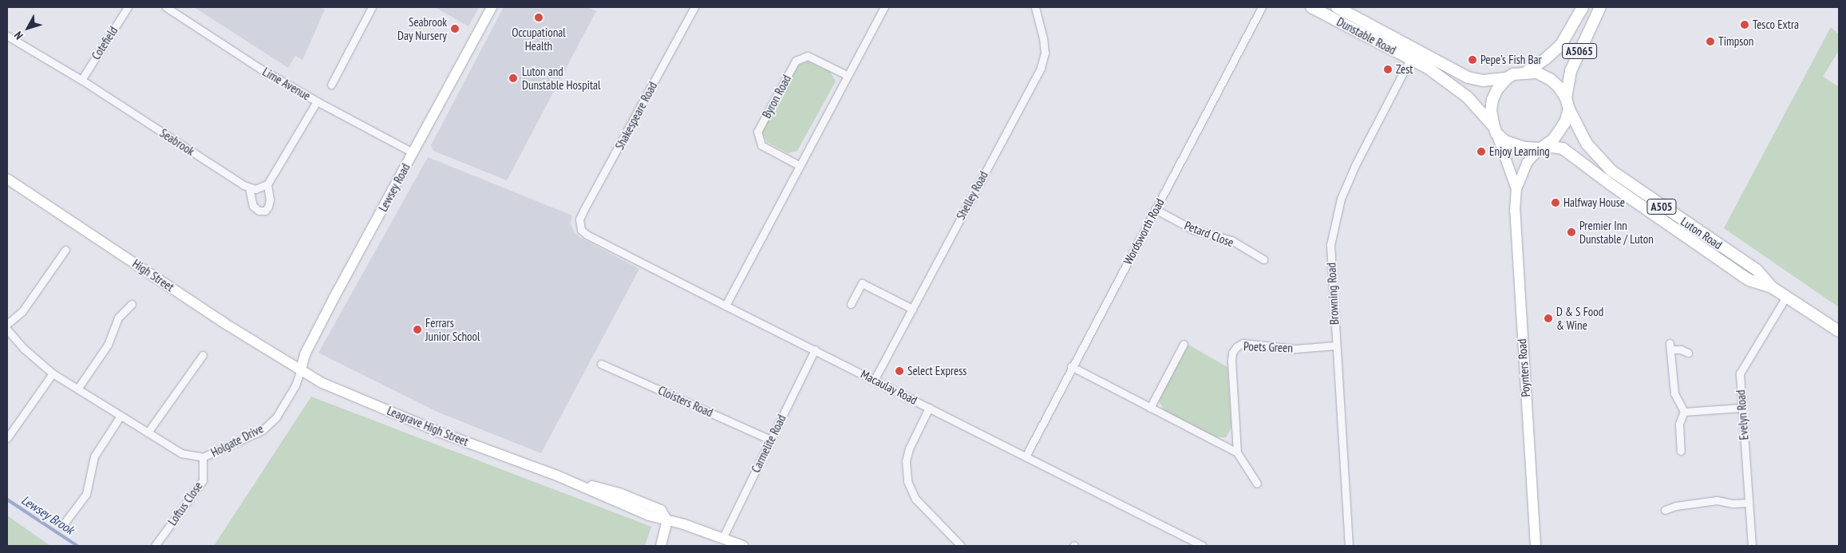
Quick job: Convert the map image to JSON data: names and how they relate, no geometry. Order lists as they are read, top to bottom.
{
  "streets": {
    "main road": [
      "Dunstable Road",
      "A5065",
      "A505",
      "Luton Road"
    ],
    "street": [
      "Cotefield",
      "Lime Avenue",
      "Byron Road",
      "Shakespeare Road",
      "Seabrook",
      "Lewsey Road",
      "Shelley Road",
      "Wordsworth Road",
      "Petard Close",
      "High Street",
      "Browning Road",
      "Poets Green",
      "Poynters Road",
      "Macaulay Road",
      "Cloisters Road",
      "Evelyn Road",
      "Leagrave High Street",
      "Holgate Drive",
      "Carmelite Road",
      "Loftus Close"
    ]
  },
  "crossings": [
    ["Dunstable Road", "A5065"],
    ["Dunstable Road", "A505"],
    ["Dunstable Road", "Luton Road"],
    ["Dunstable Road", "Browning Road"],
    ["Dunstable Road", "Poynters Road"],
    ["Cotefield", "Seabrook"],
    ["A5065", "A505"],
    ["A5065", "Luton Road"],
    ["A5065", "Poynters Road"],
    ["Lime Avenue", "Lewsey Road"],
    ["Shakespeare Road", "Macaulay Road"],
    ["Lewsey Road", "High Street"],
    ["Lewsey Road", "Leagrave High Street"],
    ["Lewsey Road", "Holgate Drive"],
    ["Shelley Road", "Macaulay Road"],
    ["A505", "Luton Road"],
    ["A505", "Poynters Road"],
    ["Wordsworth Road", "Petard Close"],
    ["Wordsworth Road", "Macaulay Road"],
    ["Luton Road", "Poynters Road"],
    ["Luton Road", "Evelyn Road"],
    ["High Street", "Leagrave High Street"],
    ["High Street", "Holgate Drive"],
    ["Browning Road", "Poets Green"],
    ["Macaulay Road", "Carmelite Road"],
    ["Cloisters Road", "Carmelite Road"],
    ["Leagrave High Street", "Holgate Drive"],
    ["Leagrave High Street", "Carmelite Road"],
    ["Holgate Drive", "Loftus Close"]
  ],
  "water": ["Lewsey Brook"],
  "places": [
    "Occupational Health",
    "Tesco Extra",
    "Seabrook Day Nursery",
    "Timpson",
    "Pepe's Fish Bar",
    "Zest",
    "Luton and Dunstable Hospital",
    "Enjoy Learning",
    "Halfway House",
    "Premier Inn Dunstable / Luton",
    "D & S Food & Wine",
    "Ferrars Junior School",
    "Select Express"
  ],
  "north": "bottom left"
}
